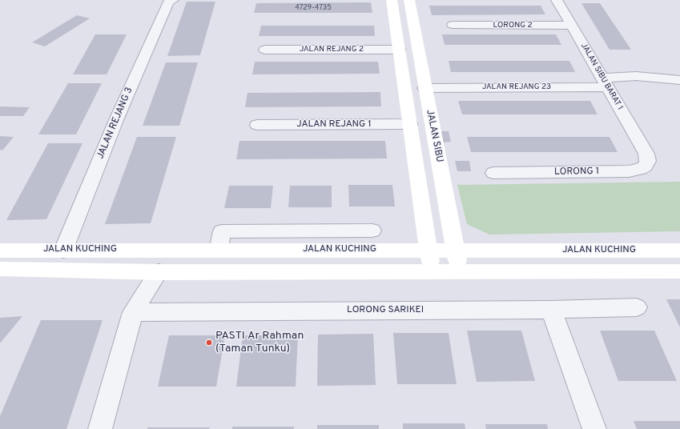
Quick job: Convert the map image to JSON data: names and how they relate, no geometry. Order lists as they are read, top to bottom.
{
  "streets": {
    "street": [
      "LORONG 2",
      "JALAN REJANG 2",
      "JALAN SIBU BARAT 1",
      "JALAN REJANG 23",
      "JALAN REJANG 3",
      "JALAN REJANG 1",
      "JALAN SIBU",
      "LORONG 1",
      "JALAN KUCHING",
      "LORONG SARIKEI"
    ]
  },
  "crossings": [
    ["LORONG 2", "JALAN SIBU BARAT 1"],
    ["JALAN SIBU BARAT 1", "JALAN REJANG 23"],
    ["JALAN SIBU BARAT 1", "LORONG 1"],
    ["JALAN REJANG 23", "JALAN SIBU"],
    ["JALAN REJANG 3", "JALAN KUCHING"],
    ["JALAN SIBU", "JALAN KUCHING"]
  ],
  "places": ["PASTI Ar Rahman (Taman Tunku)"],
  "house_numbers": ["4729-4735"]
}
